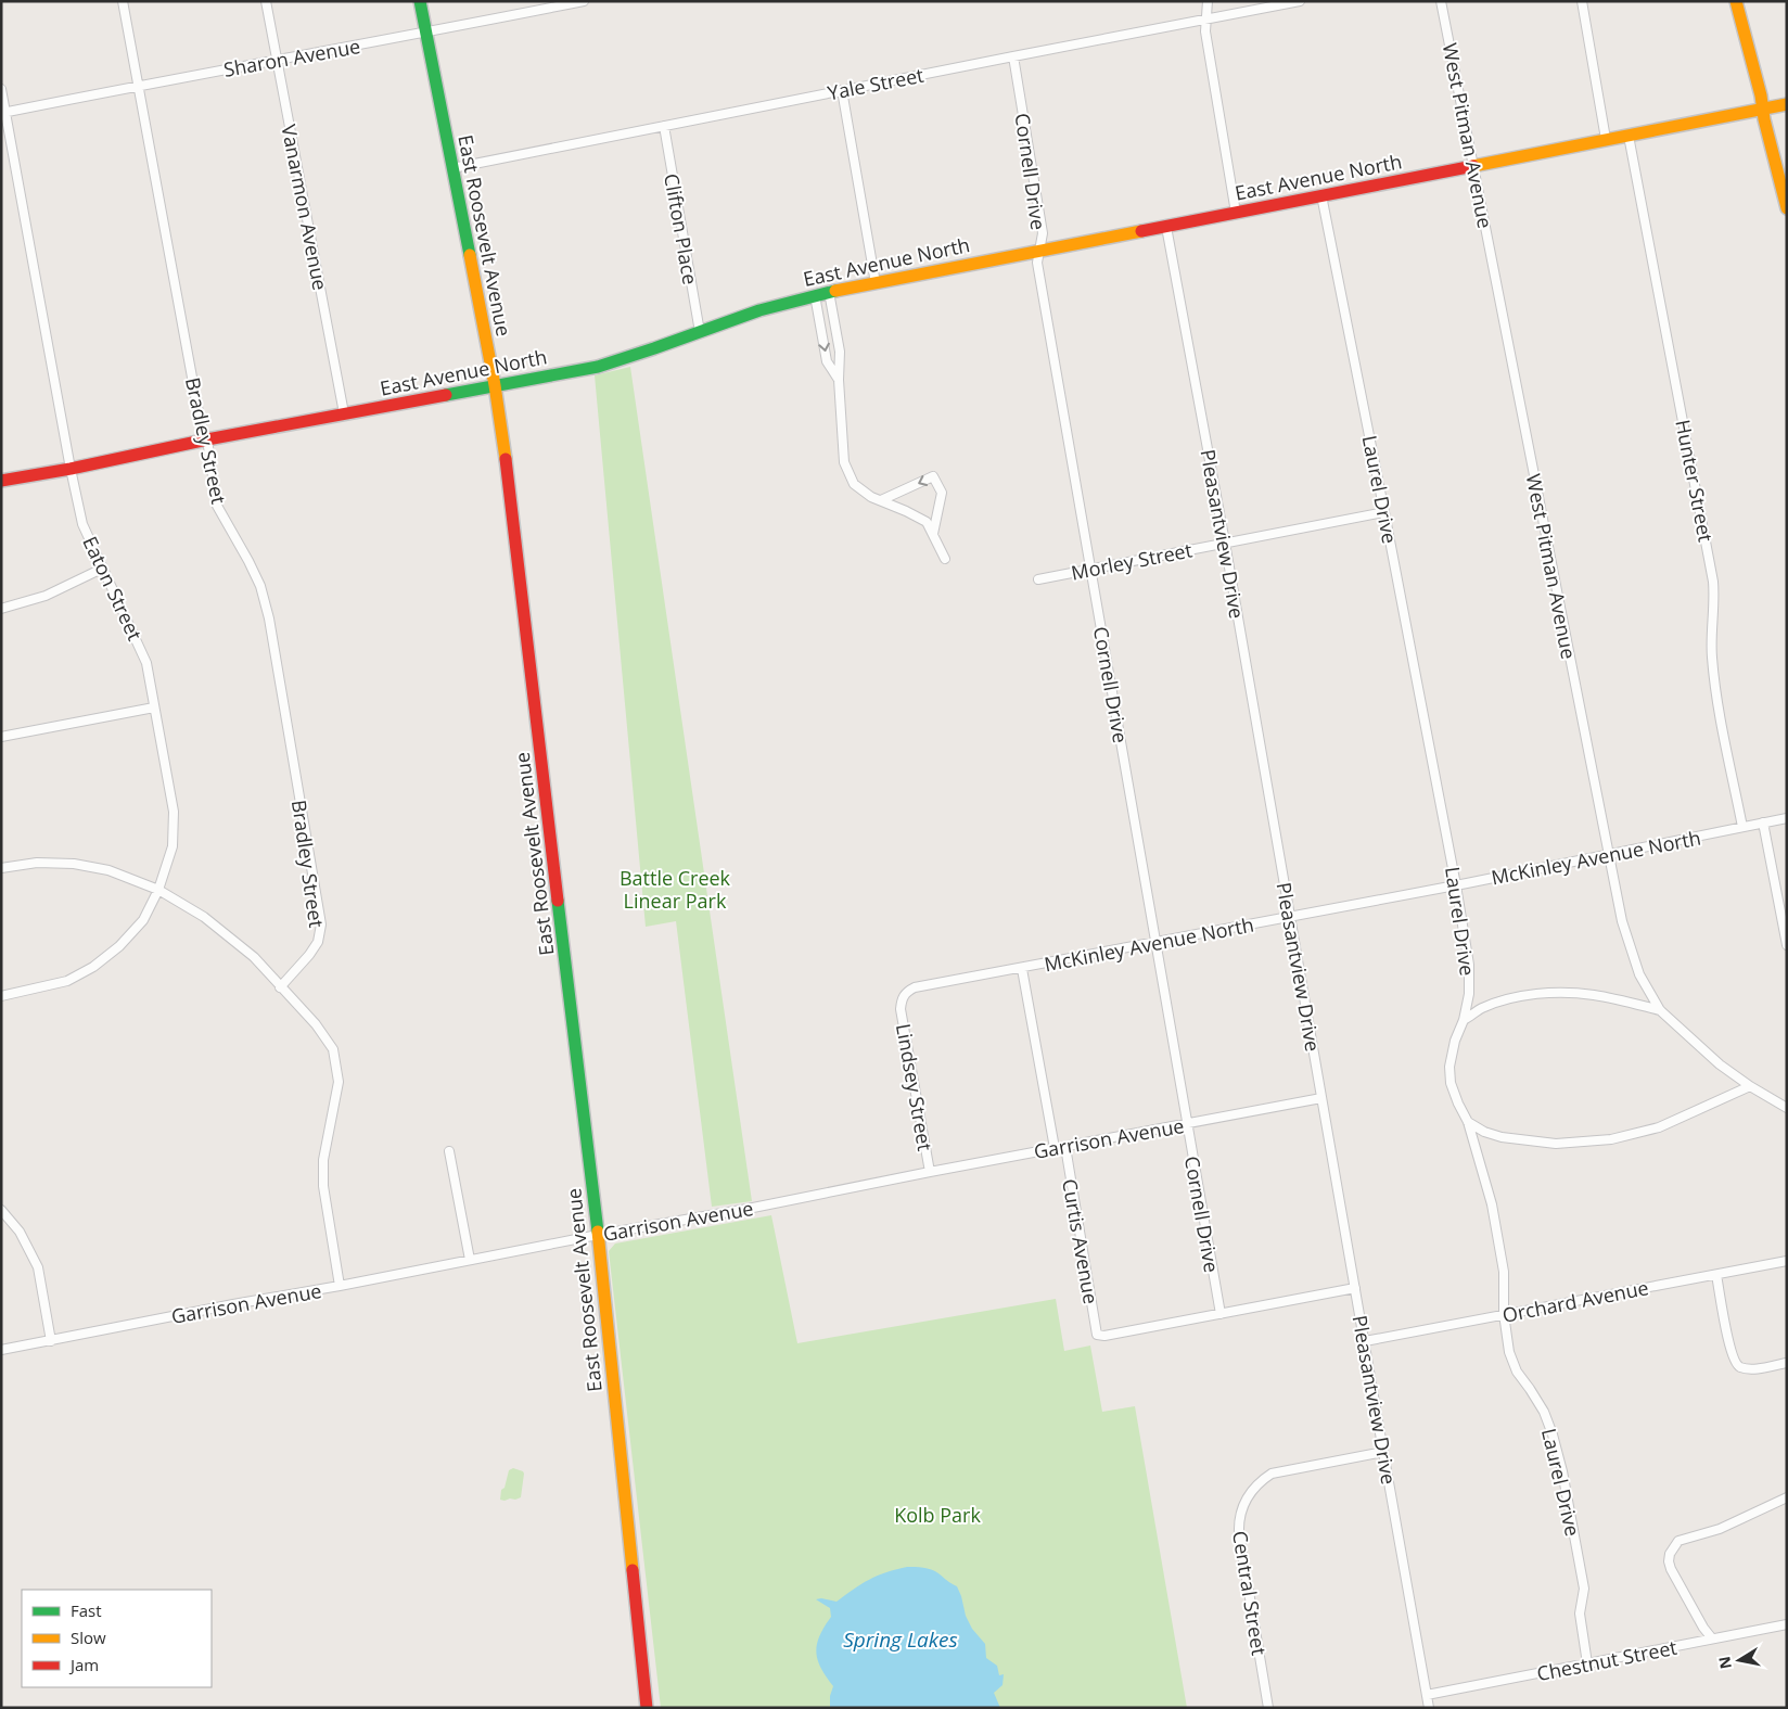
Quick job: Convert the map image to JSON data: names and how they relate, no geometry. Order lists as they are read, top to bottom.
{
  "streets": {
    "street": [
      "Sharon Avenue",
      "Yale Street",
      "West Pitman Avenue",
      "Cornell Drive",
      "East Avenue North",
      "Vanarmon Avenue",
      "Clifton Place",
      "East Roosevelt Avenue",
      "Bradley Street",
      "Hunter Street",
      "Laurel Drive",
      "Pleasantview Drive",
      "Morley Street",
      "Eaton Street",
      "McKinley Avenue North",
      "Lindsey Street",
      "Garrison Avenue",
      "Curtis Avenue",
      "Orchard Avenue",
      "Central Street",
      "Chestnut Street"
    ]
  },
  "crossings": [
    ["Sharon Avenue", "Vanarmon Avenue"],
    ["Sharon Avenue", "East Roosevelt Avenue"],
    ["Sharon Avenue", "Bradley Street"],
    ["Sharon Avenue", "Eaton Street"],
    ["Yale Street", "Cornell Drive"],
    ["Yale Street", "Clifton Place"],
    ["Yale Street", "East Roosevelt Avenue"],
    ["West Pitman Avenue", "East Avenue North"],
    ["West Pitman Avenue", "McKinley Avenue North"],
    ["Cornell Drive", "East Avenue North"],
    ["Cornell Drive", "Morley Street"],
    ["Cornell Drive", "McKinley Avenue North"],
    ["Cornell Drive", "Garrison Avenue"],
    ["Cornell Drive", "Curtis Avenue"],
    ["East Avenue North", "Vanarmon Avenue"],
    ["East Avenue North", "Clifton Place"],
    ["East Avenue North", "East Roosevelt Avenue"],
    ["East Avenue North", "Bradley Street"],
    ["East Avenue North", "Hunter Street"],
    ["East Avenue North", "Laurel Drive"],
    ["East Avenue North", "Pleasantview Drive"],
    ["East Avenue North", "Eaton Street"],
    ["East Roosevelt Avenue", "Garrison Avenue"],
    ["Hunter Street", "McKinley Avenue North"],
    ["Laurel Drive", "Morley Street"],
    ["Laurel Drive", "McKinley Avenue North"],
    ["Laurel Drive", "Orchard Avenue"],
    ["Laurel Drive", "Chestnut Street"],
    ["Pleasantview Drive", "Morley Street"],
    ["Pleasantview Drive", "McKinley Avenue North"],
    ["Pleasantview Drive", "Garrison Avenue"],
    ["Pleasantview Drive", "Orchard Avenue"],
    ["Pleasantview Drive", "Central Street"],
    ["Pleasantview Drive", "Chestnut Street"],
    ["McKinley Avenue North", "Lindsey Street"],
    ["Lindsey Street", "Garrison Avenue"],
    ["Garrison Avenue", "Curtis Avenue"]
  ],
  "water": ["Spring Lakes"],
  "parks": ["Battle Creek Linear Park", "Kolb Park"],
  "legend": ["Fast", "Slow", "Jam"],
  "north": "left"
}
